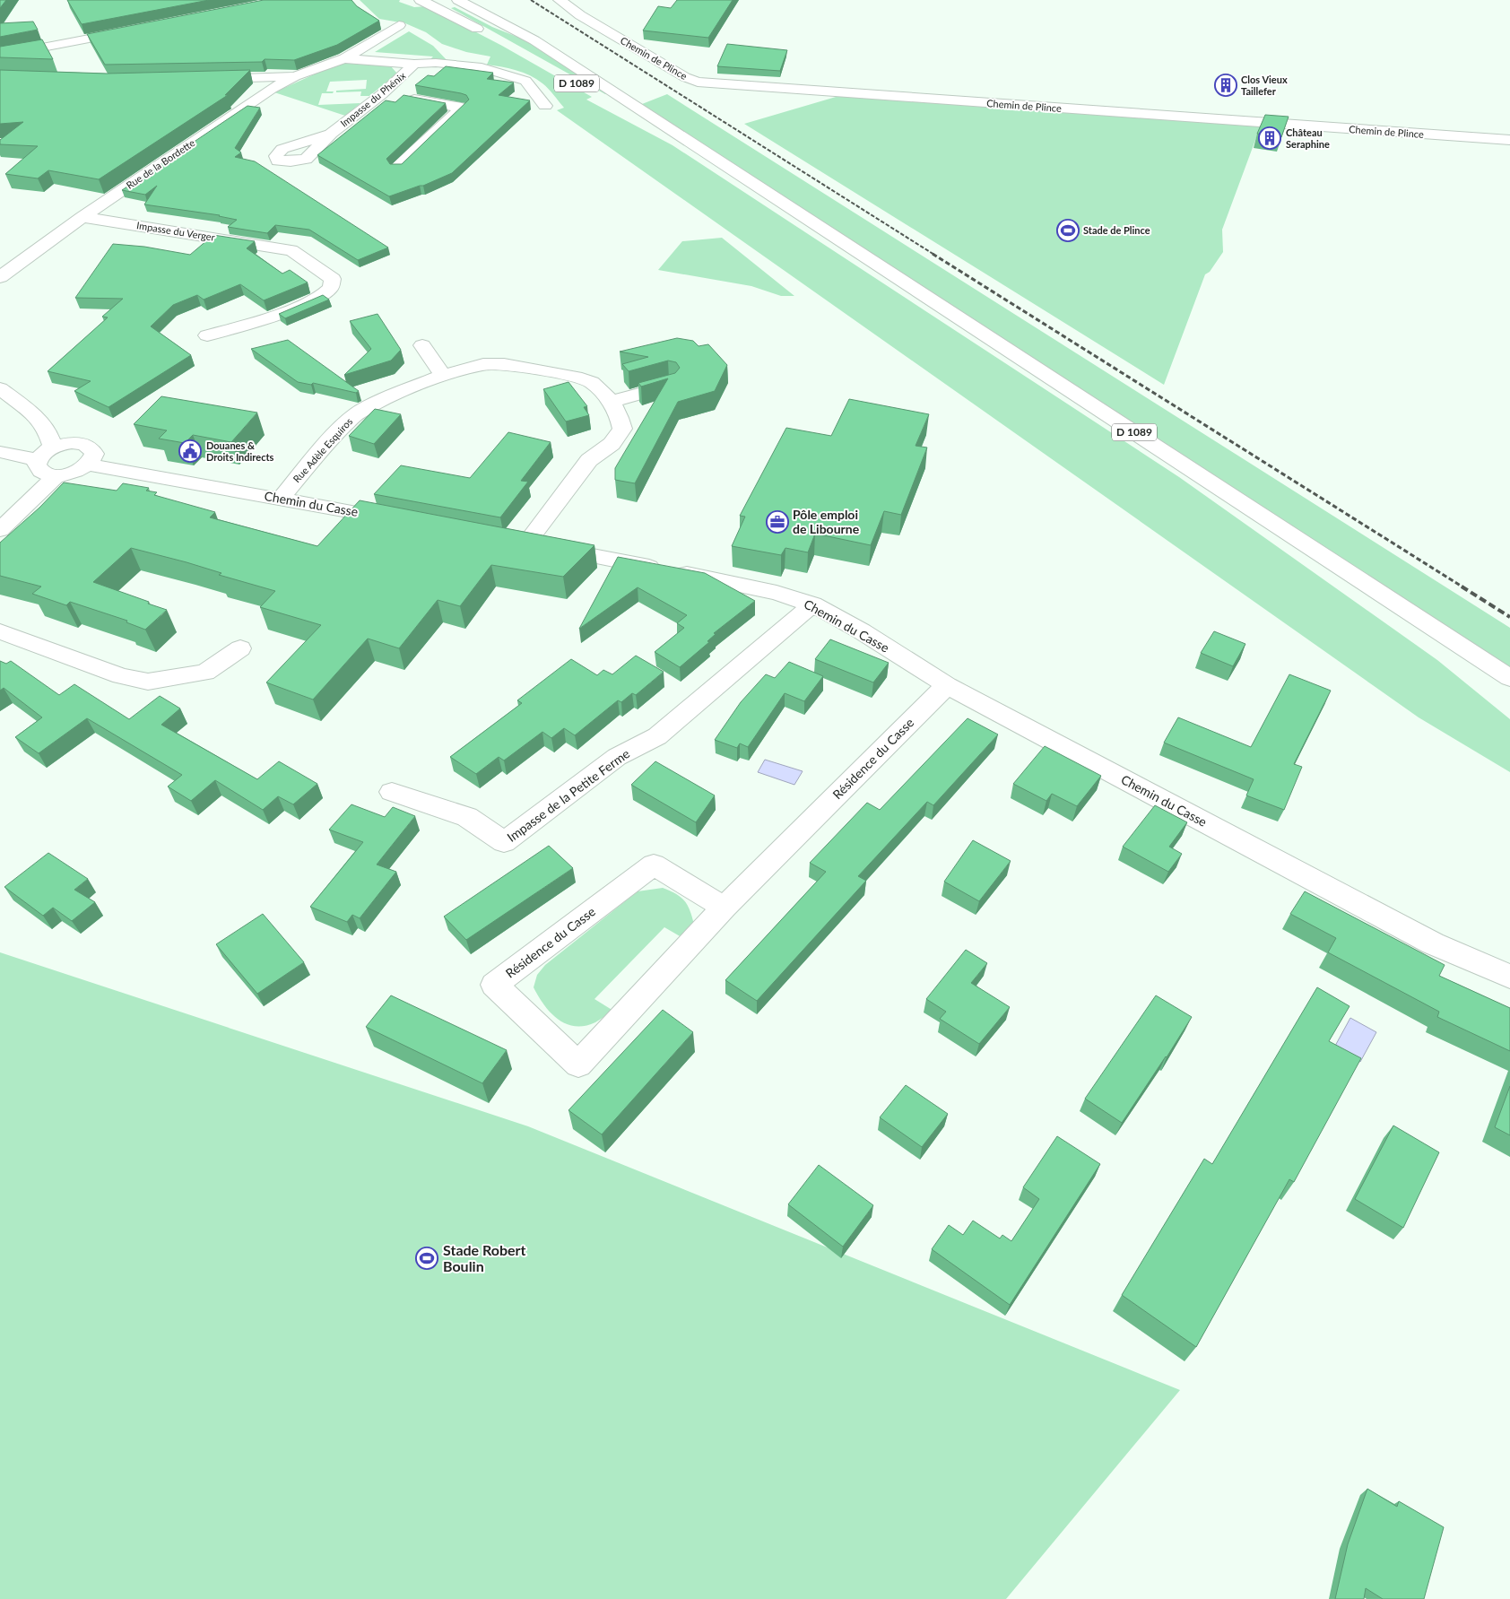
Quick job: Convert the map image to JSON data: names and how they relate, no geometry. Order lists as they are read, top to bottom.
{
  "streets": {
    "street": [
      "Chemin de Plince",
      "D 1089",
      "Impasse du Phénix",
      "Rue de la Bordette",
      "Impasse du Verger",
      "Rue Adèle Esquiros",
      "Chemin du Casse",
      "Résidence du Casse",
      "Impasse de la Petite Ferme"
    ]
  },
  "crossings": [
    ["Rue de la Bordette", "Impasse du Verger"],
    ["Rue Adèle Esquiros", "Chemin du Casse"],
    ["Chemin du Casse", "Résidence du Casse"],
    ["Chemin du Casse", "Impasse de la Petite Ferme"]
  ],
  "places": {
    "building": ["Clos Vieux Taillefer", "Château Seraphine"],
    "sports": ["Stade de Plince", "Stade Robert Boulin"],
    "public building": ["Douanes & Droits Indirects"],
    "office": ["Pôle emploi de Libourne"]
  }
}
